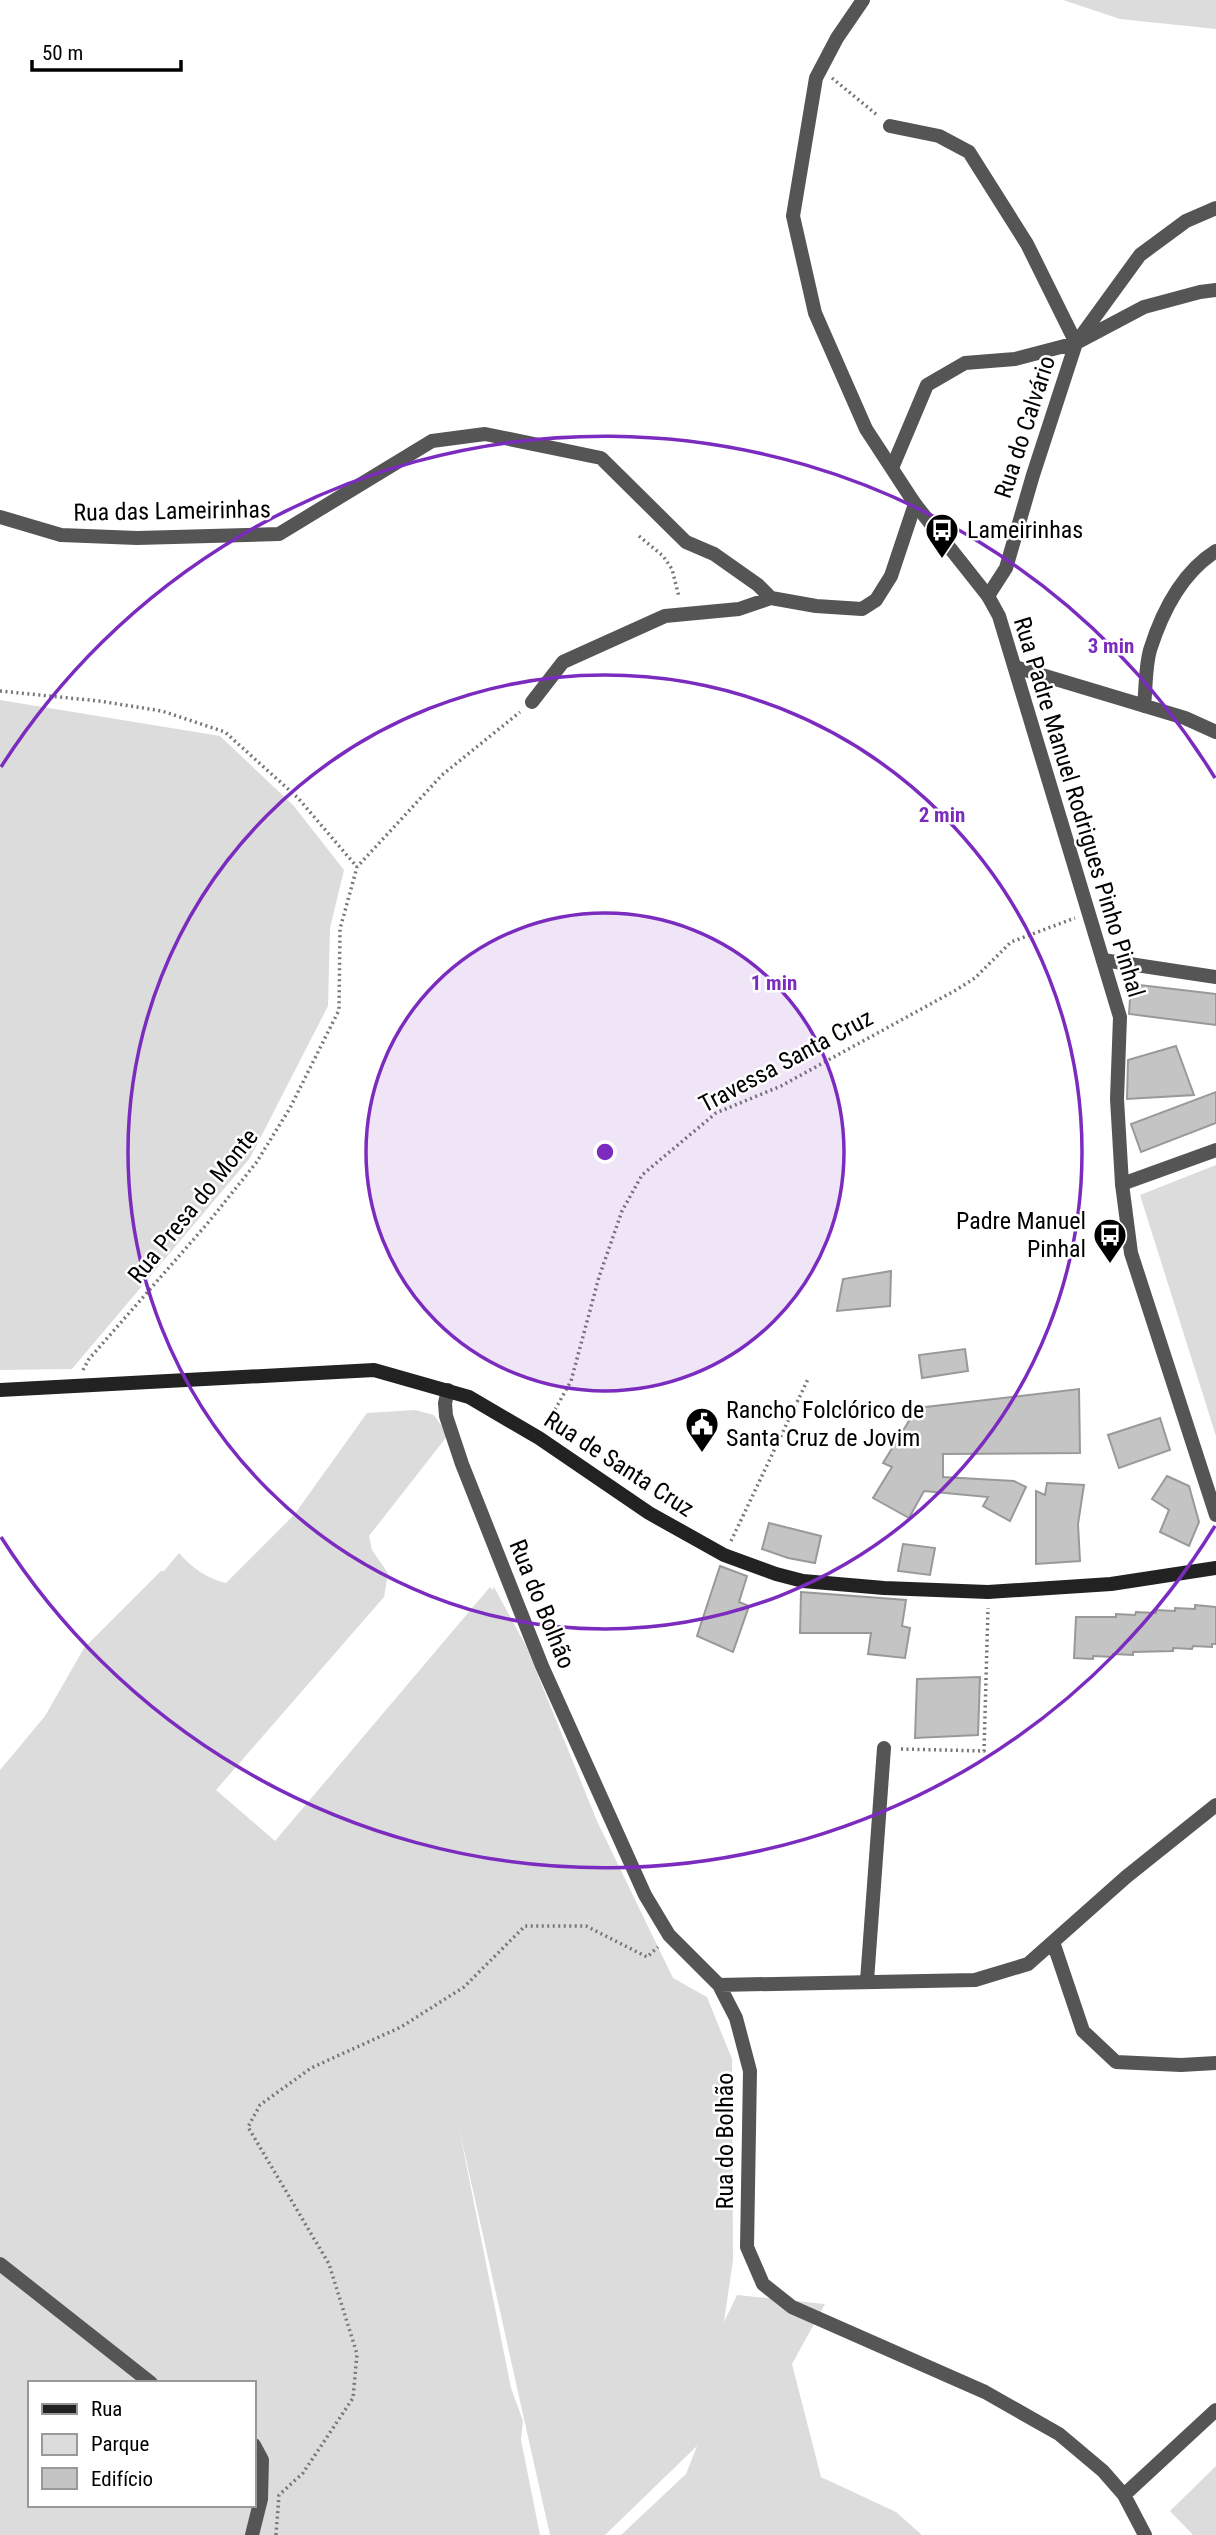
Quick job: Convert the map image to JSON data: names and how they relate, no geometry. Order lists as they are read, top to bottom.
{
  "streets": {
    "main road": ["Rua de Santa Cruz"],
    "street": [
      "Rua do Calvário",
      "Rua das Lameirinhas",
      "Rua Padre Manuel Rodrigues Pinho Pinhal",
      "Rua do Bolhão"
    ],
    "path": ["Travessa Santa Cruz", "Rua Presa do Monte"]
  },
  "crossings": [
    ["Rua do Calvário", "Rua Padre Manuel Rodrigues Pinho Pinhal"],
    ["Rua Padre Manuel Rodrigues Pinho Pinhal", "Travessa Santa Cruz"],
    ["Travessa Santa Cruz", "Rua de Santa Cruz"],
    ["Rua Presa do Monte", "Rua de Santa Cruz"],
    ["Rua de Santa Cruz", "Rua do Bolhão"]
  ],
  "places": {
    "bus stop": ["Lameirinhas", "Padre Manuel Pinhal"],
    "public building": ["Rancho Folclórico de Santa Cruz de Jovim"]
  },
  "legend": ["Rua", "Parque", "Edifício"],
  "scale_bar": "50 m",
  "rings": ["3 min", "2 min", "1 min"]
}
